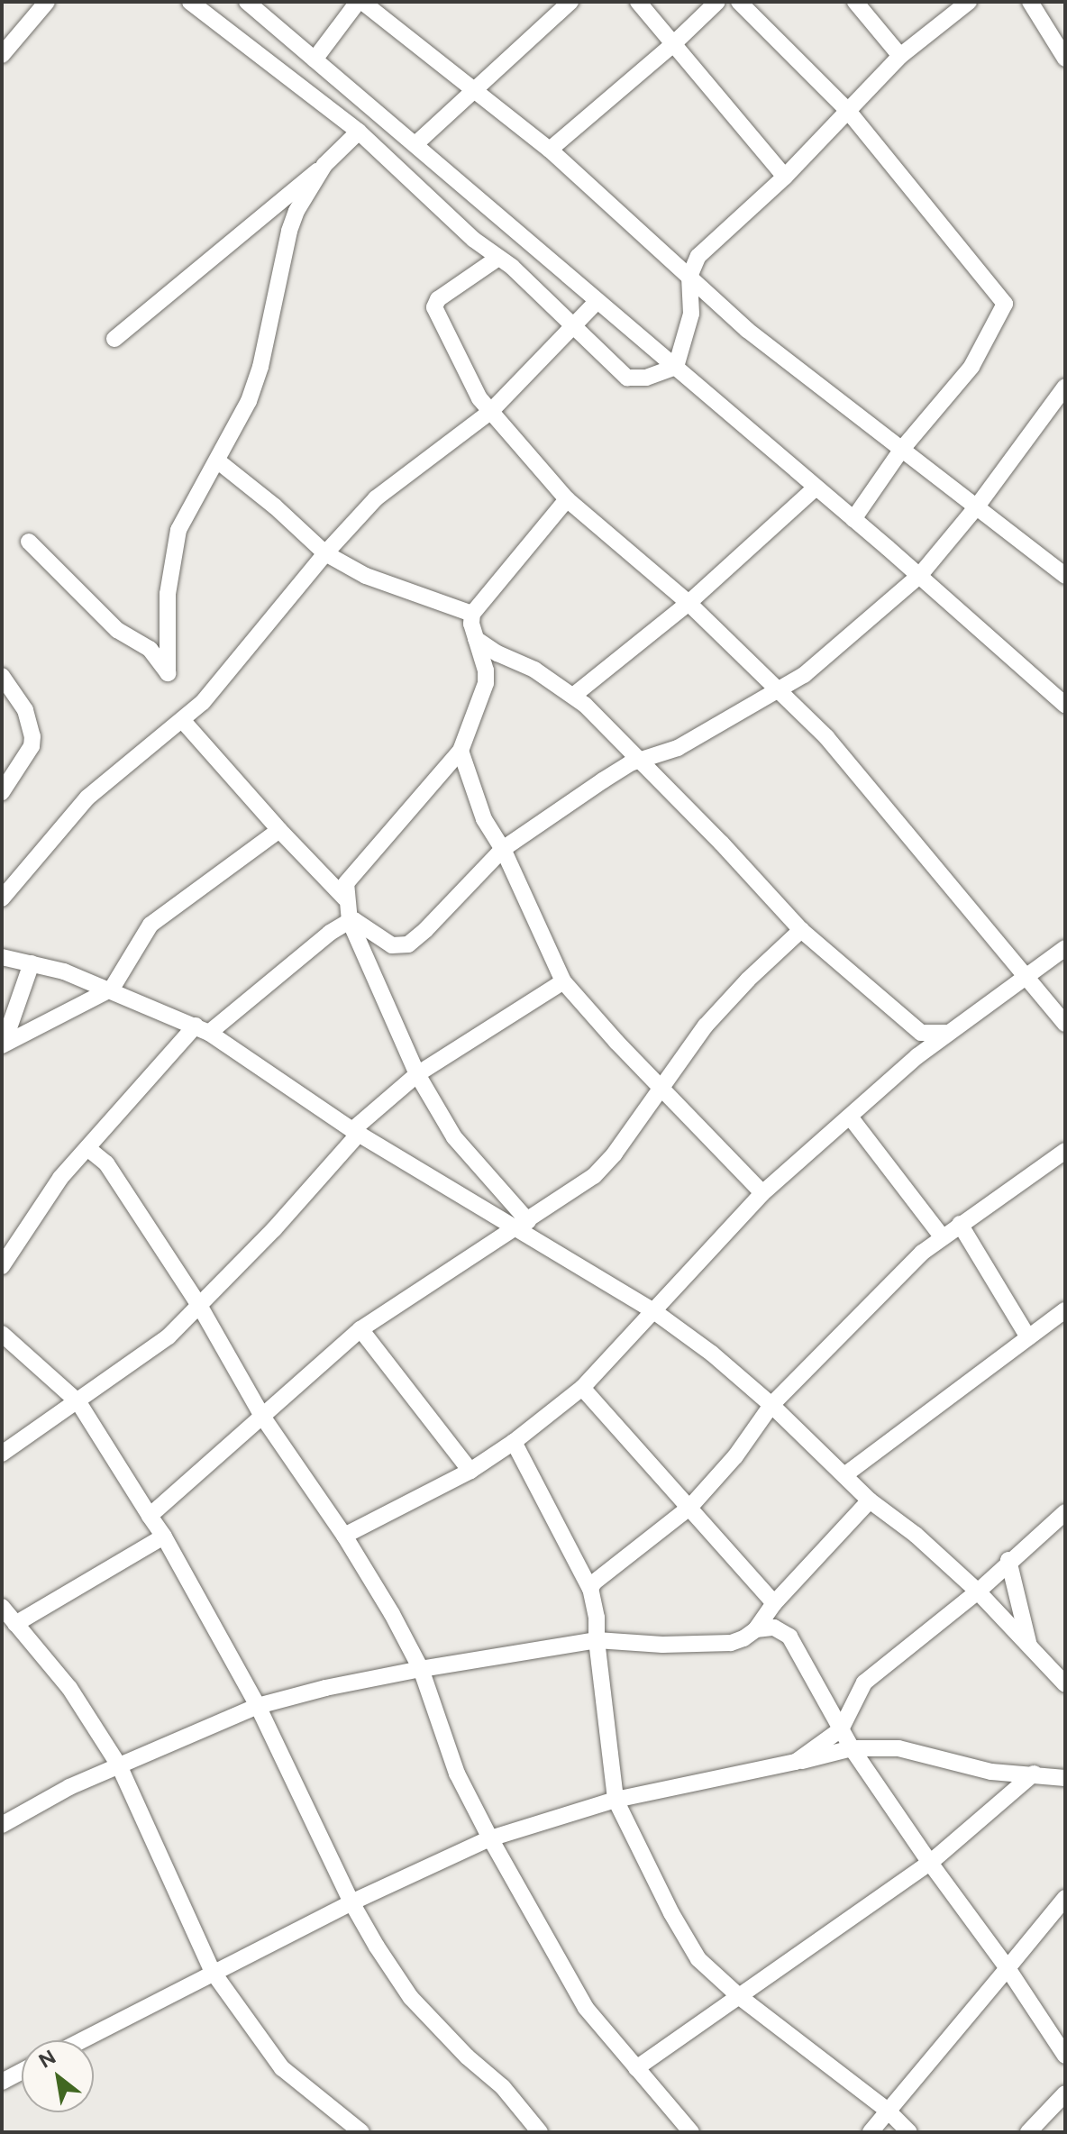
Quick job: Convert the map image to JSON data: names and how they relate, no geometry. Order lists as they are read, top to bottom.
{
  "north": "top left"
}
